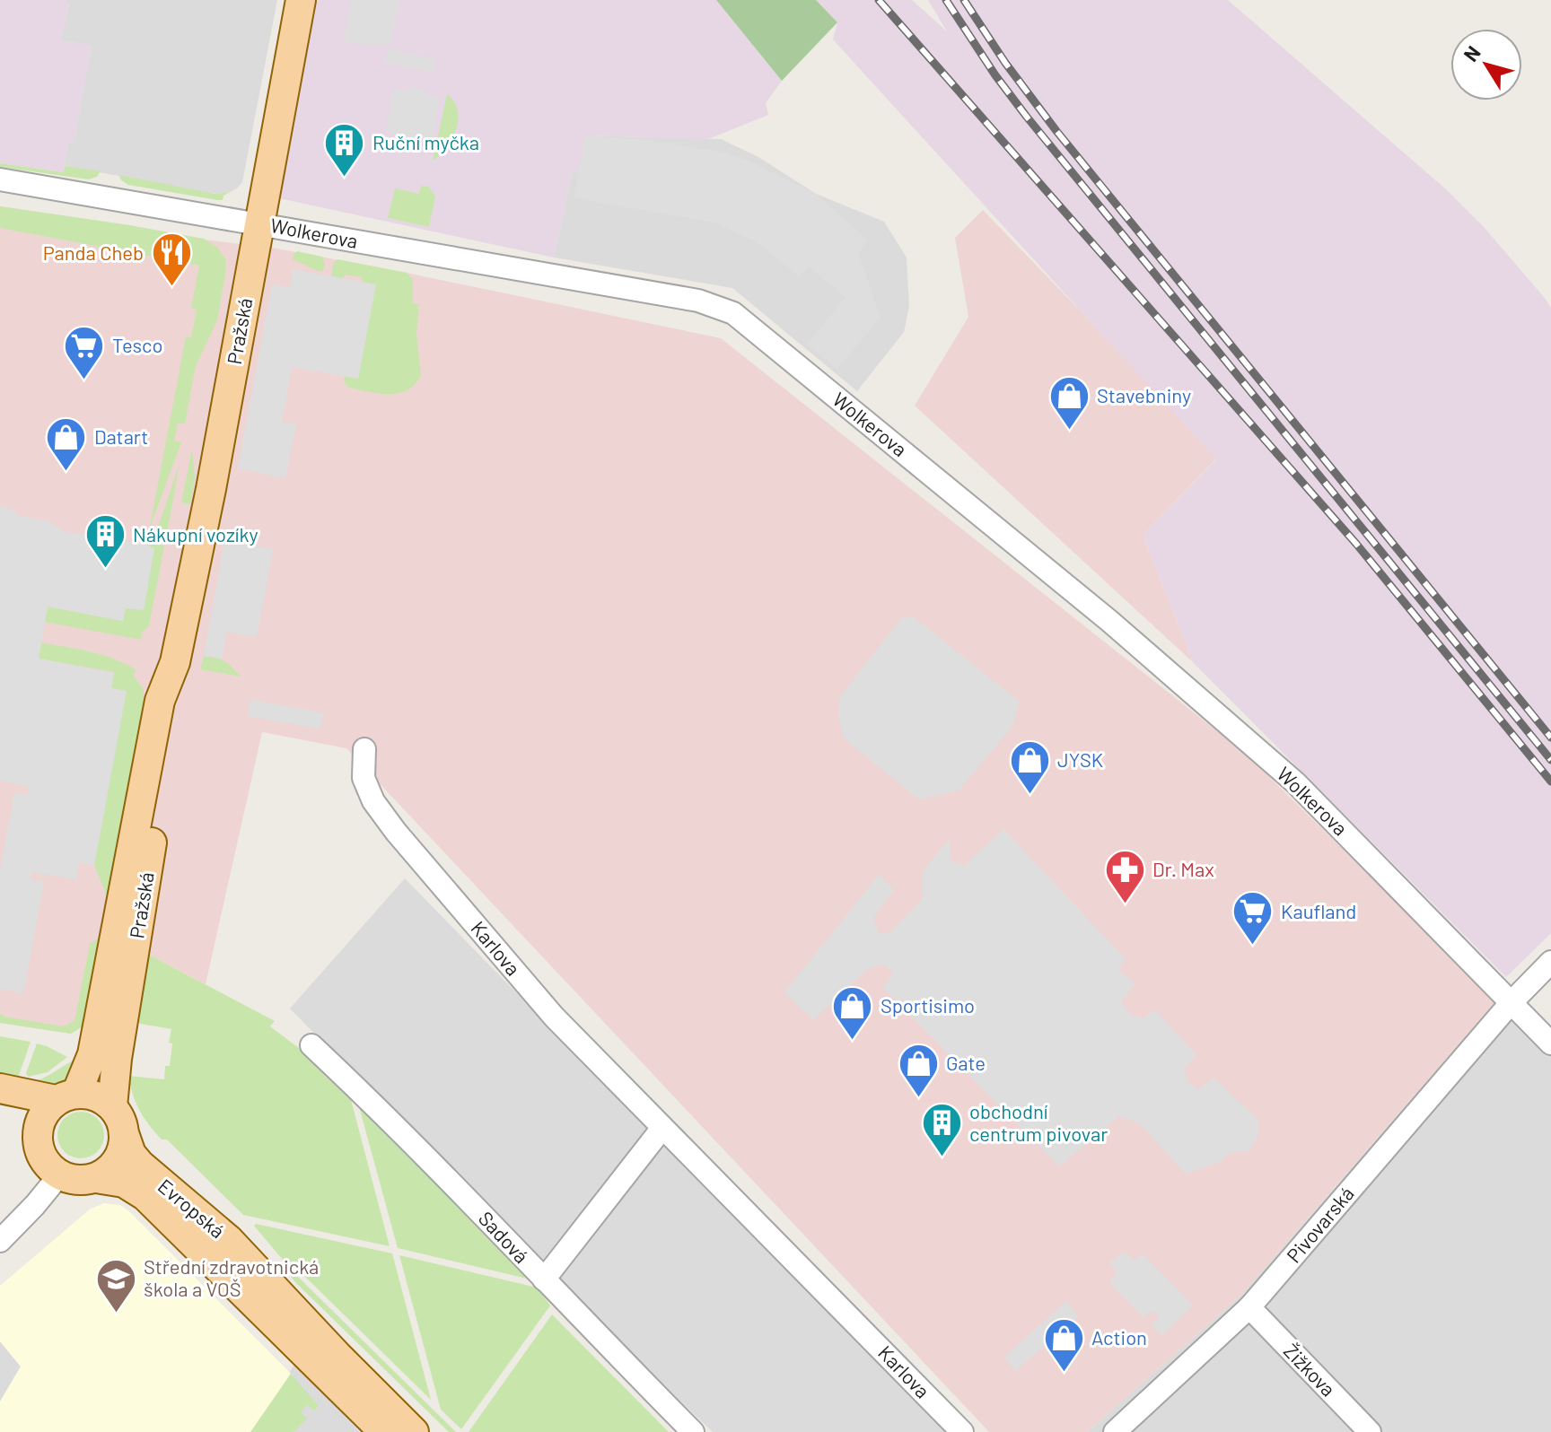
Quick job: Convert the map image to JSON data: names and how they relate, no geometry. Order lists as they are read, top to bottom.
{
  "streets": {
    "main road": ["Pražská", "Evropská"],
    "street": [
      "Wolkerova",
      "Karlova",
      "Pivovarská",
      "Sadová",
      "Žižkova"
    ]
  },
  "crossings": [
    ["Wolkerova", "Pražská"],
    ["Wolkerova", "Pivovarská"],
    ["Pražská", "Evropská"],
    ["Pivovarská", "Žižkova"]
  ],
  "places": {
    "building": ["Ruční myčka", "Nákupní vozíky", "obchodní centrum pivovar"],
    "restaurant": ["Panda Cheb"],
    "supermarket": ["Tesco", "Kaufland"],
    "shop": [
      "Stavebniny",
      "Datart",
      "JYSK",
      "Sportisimo",
      "Gate",
      "Action"
    ],
    "pharmacy": ["Dr. Max"],
    "school or university": ["Střední zdravotnická škola a VOŠ"]
  },
  "north": "top left"
}
